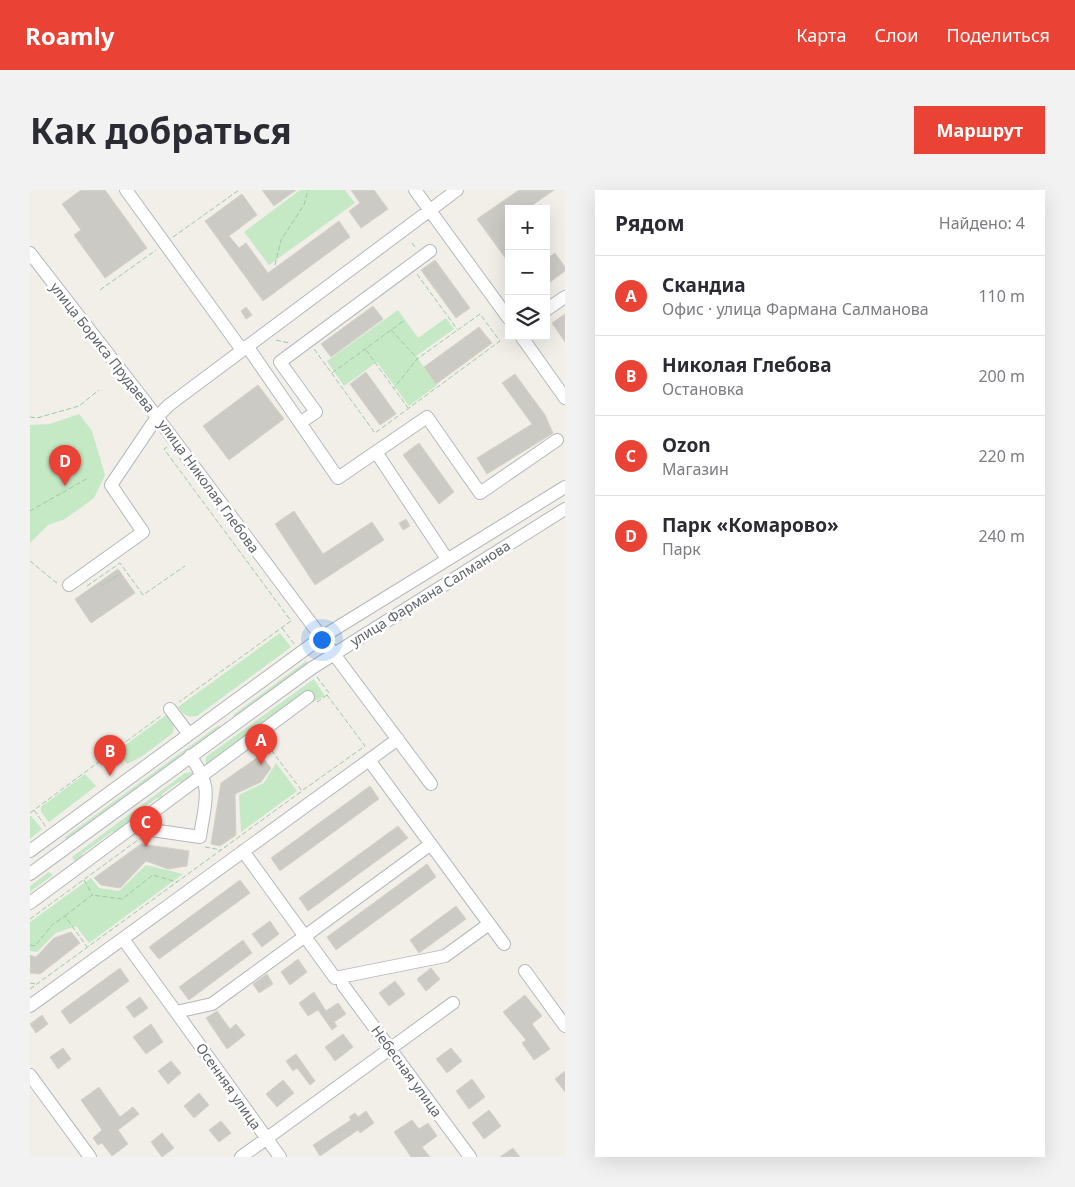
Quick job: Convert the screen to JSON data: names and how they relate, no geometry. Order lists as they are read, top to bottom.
{
  "streets": {
    "street": [
      "улица Бориса Прудаева",
      "улица Николая Глебова",
      "улица Фармана Салманова",
      "Небесная улица",
      "Осенняя улица"
    ]
  },
  "crossings": [
    ["улица Бориса Прудаева", "улица Николая Глебова"],
    ["улица Николая Глебова", "улица Фармана Салманова"]
  ],
  "page": {
    "header": "Roamly",
    "nav": ["Карта", "Слои", "Поделиться"],
    "buttons": "Маршрут",
    "title": "Как добраться",
    "heading": ["Рядом", "Найдено: 4"],
    "map_buttons": ["+", "−"],
    "list": [
      {
        "mark": "A",
        "name": "Скандиа",
        "note": "Офис · улица Фармана Салманова",
        "value": "110 m"
      },
      {
        "mark": "B",
        "name": "Николая Глебова",
        "note": "Остановка",
        "value": "200 m"
      },
      {
        "mark": "C",
        "name": "Ozon",
        "note": "Магазин",
        "value": "220 m"
      },
      {
        "mark": "D",
        "name": "Парк «Комарово»",
        "note": "Парк",
        "value": "240 m"
      }
    ],
    "pins": [
      "D",
      "A",
      "B",
      "C"
    ]
  }
}
